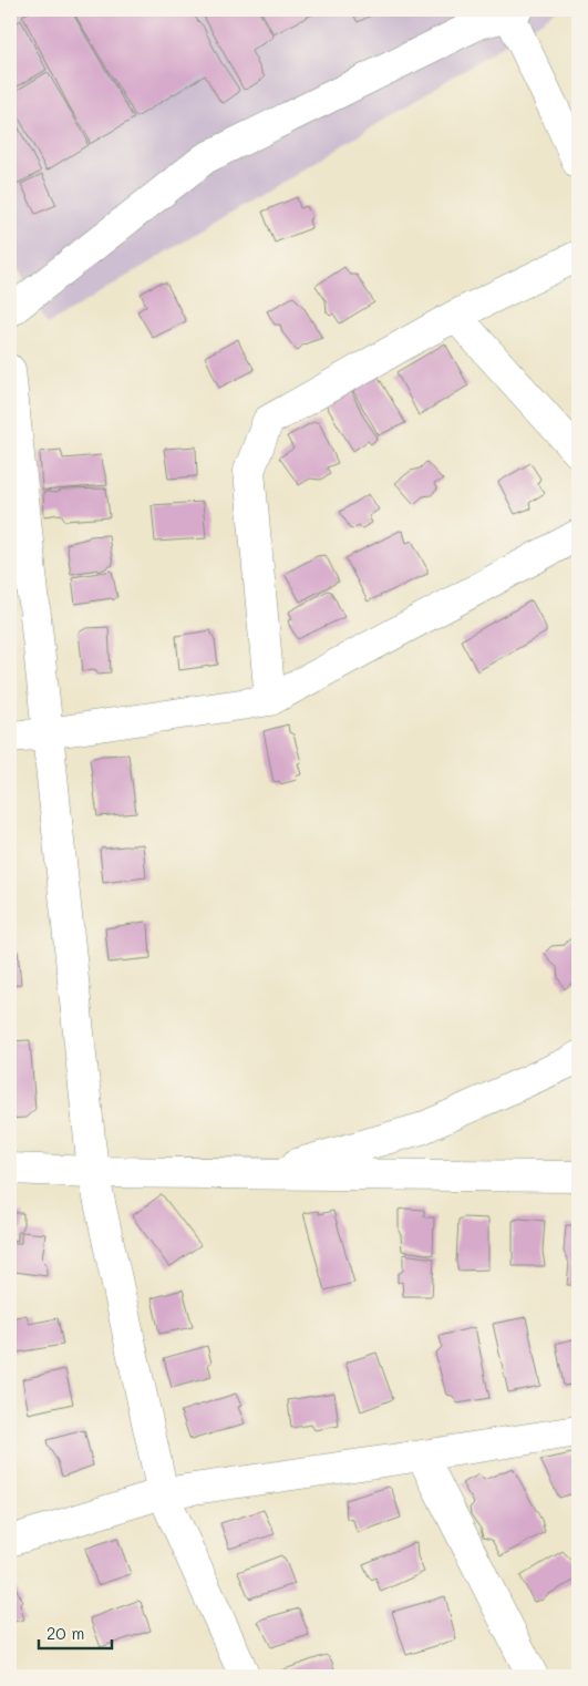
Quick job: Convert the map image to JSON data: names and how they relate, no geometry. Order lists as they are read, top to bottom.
{
  "scale_bar": "20 m"
}
